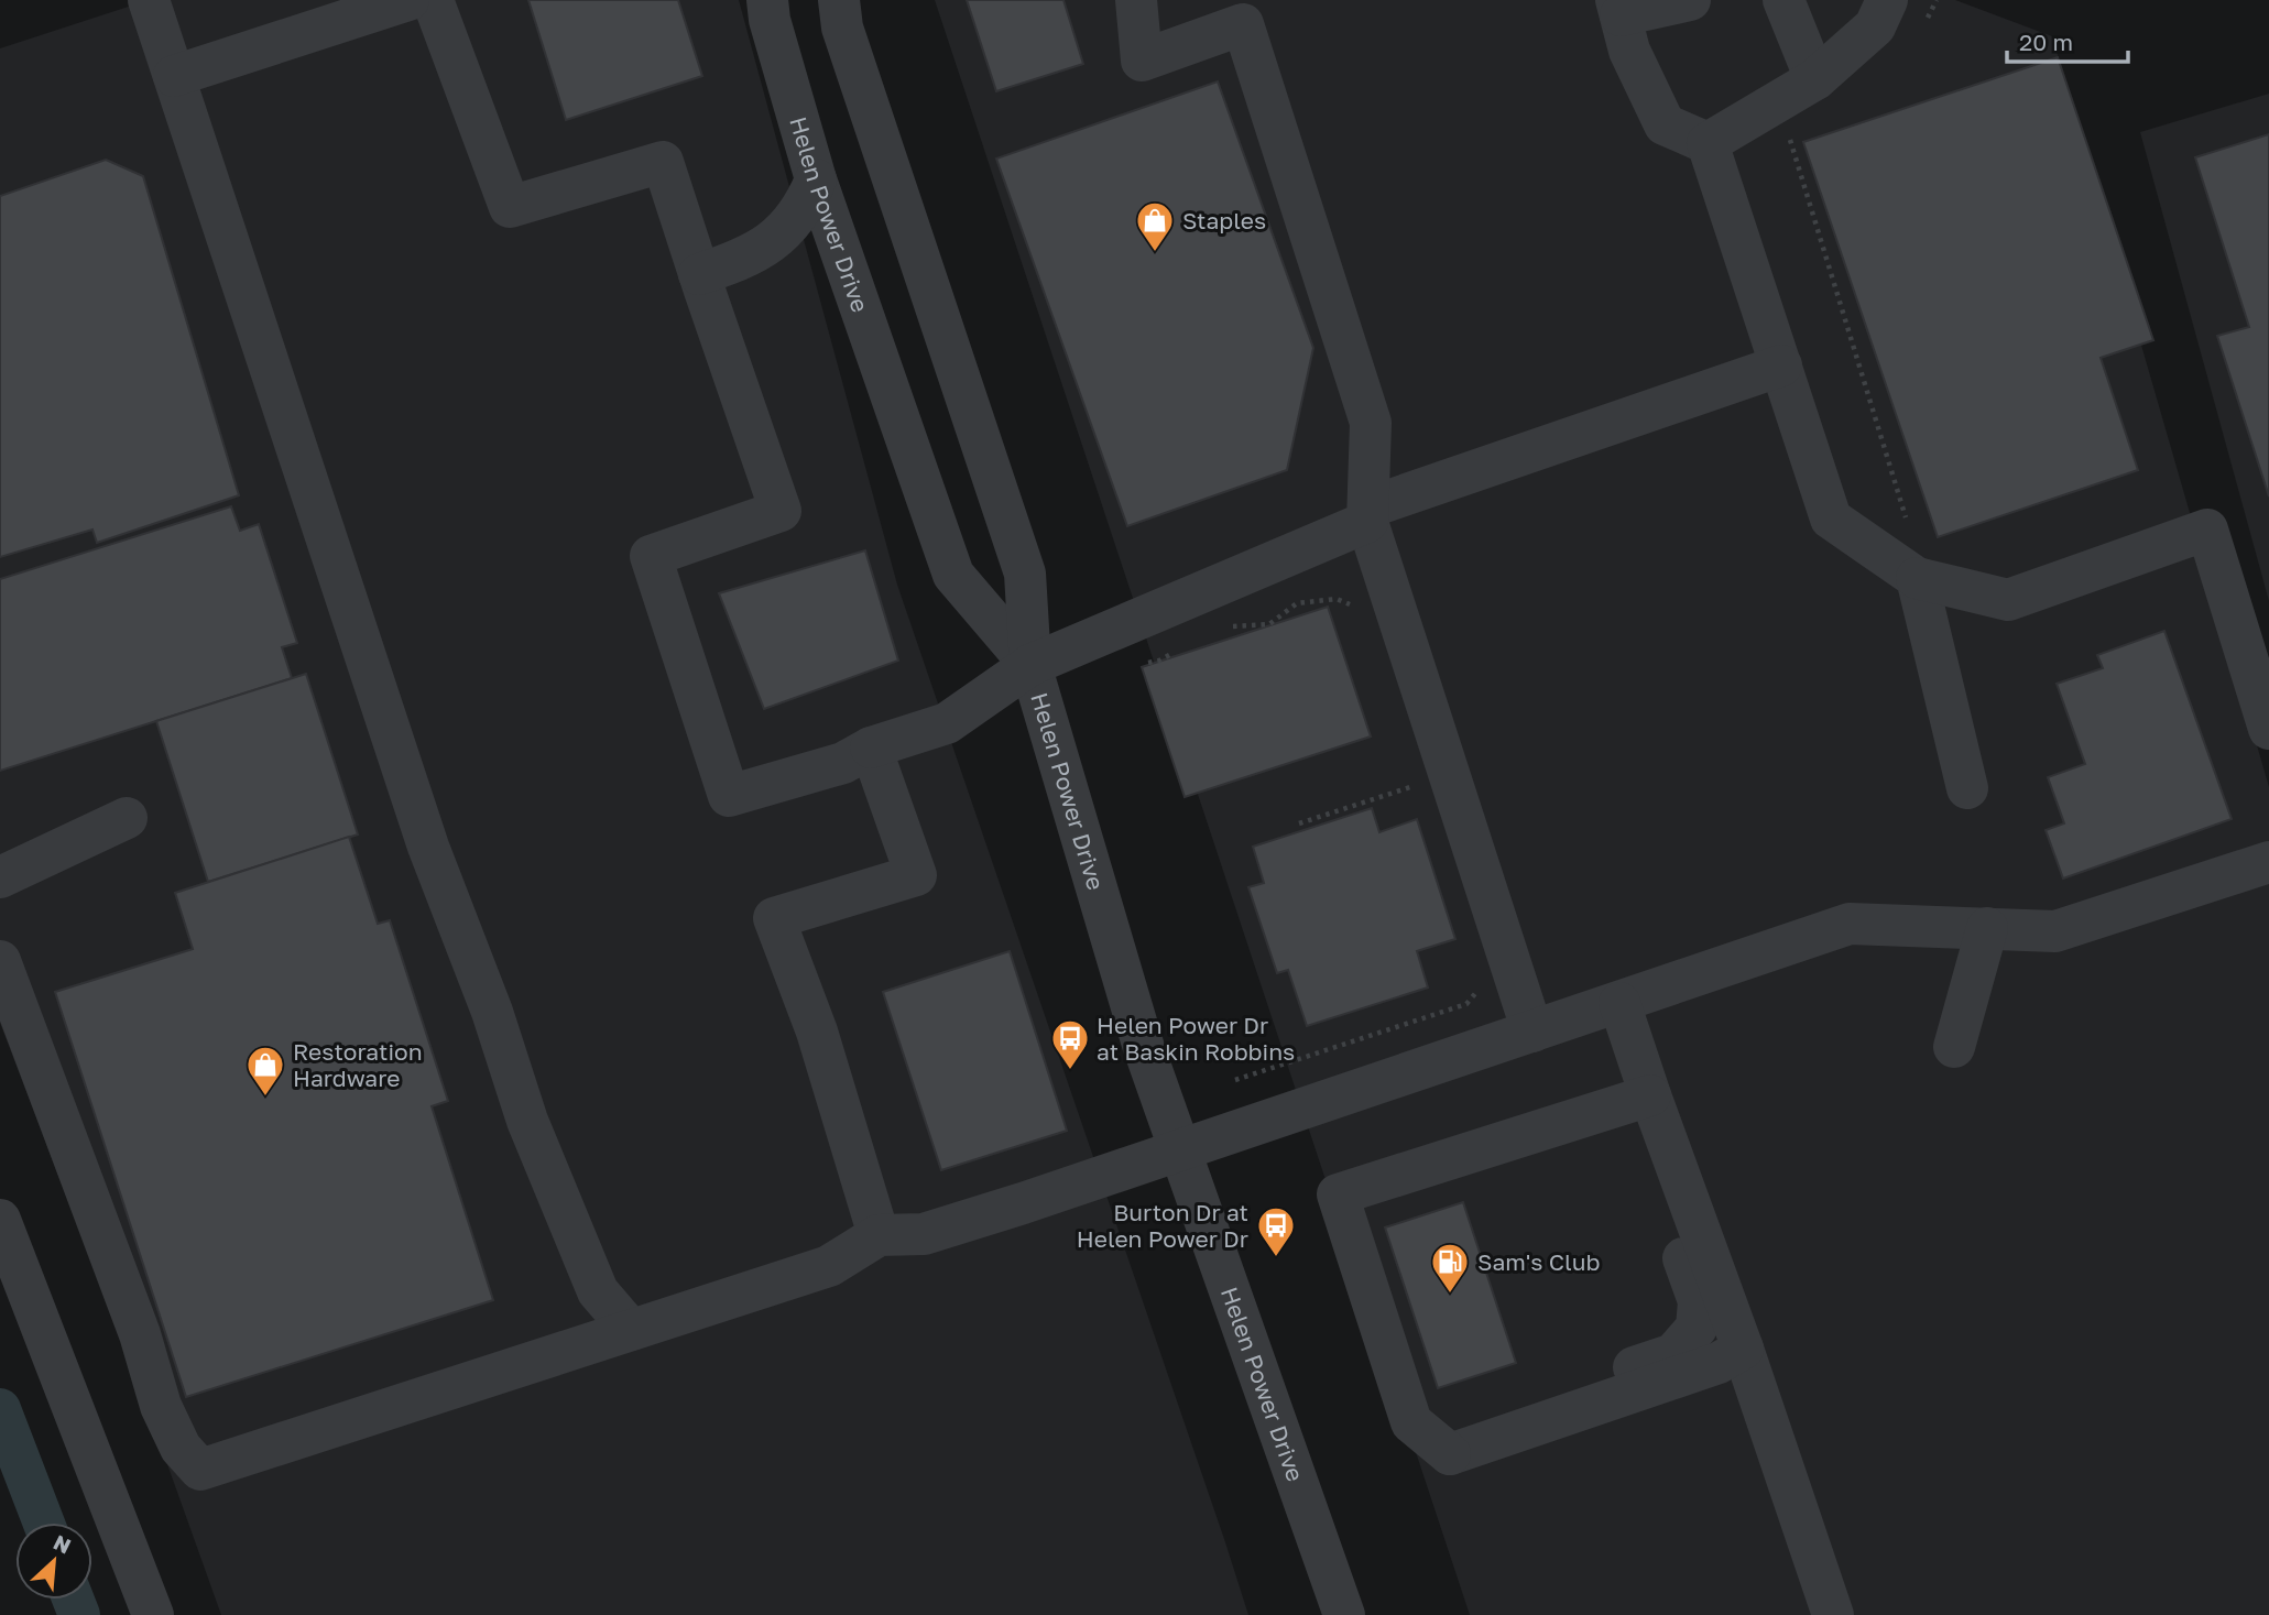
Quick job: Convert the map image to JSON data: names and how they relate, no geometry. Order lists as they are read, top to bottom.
{
  "streets": {
    "street": ["Helen Power Drive"]
  },
  "places": {
    "shop": ["Staples", "Restoration Hardware"],
    "bus stop": ["Helen Power Dr at Baskin Robbins", "Burton Dr at Helen Power Dr"],
    "fuel station": ["Sam's Club"]
  },
  "scale_bar": "20 m",
  "north": "top right"
}
